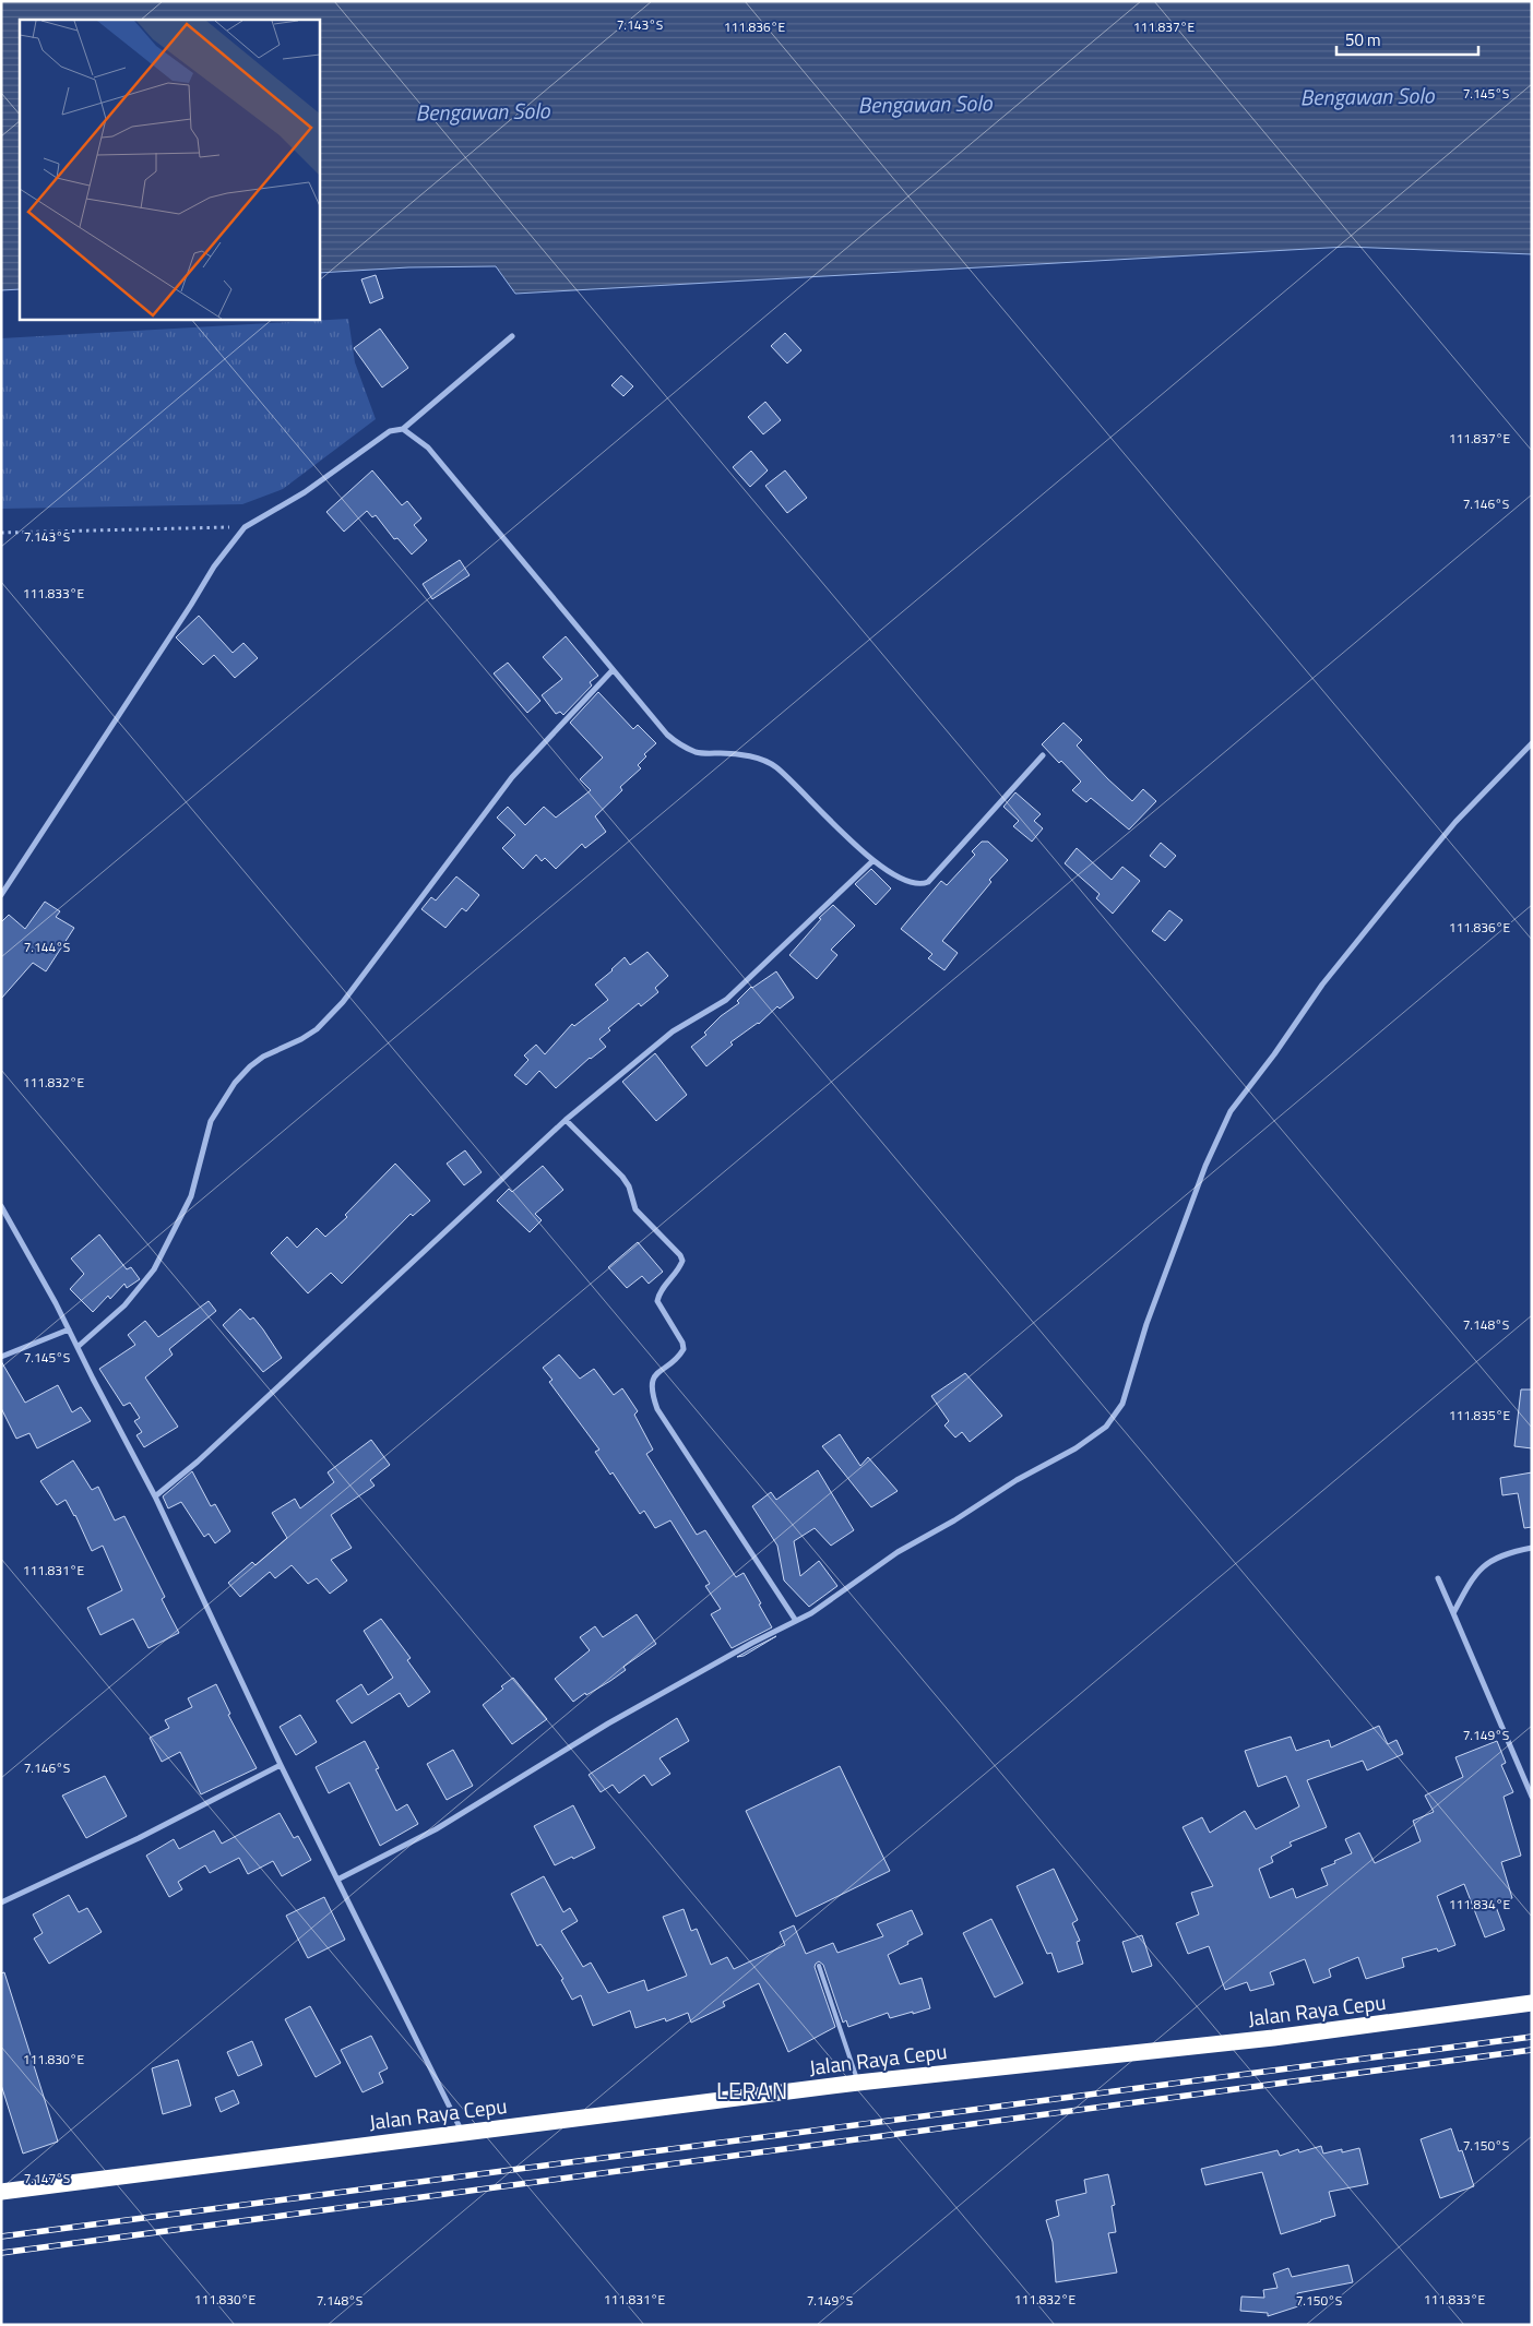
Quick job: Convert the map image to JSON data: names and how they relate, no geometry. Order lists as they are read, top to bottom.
{
  "streets": {
    "highway": ["Jalan Raya Cepu"]
  },
  "districts": ["LERAN"],
  "water": ["Bengawan Solo"],
  "scale_bar": "50 m",
  "coordinates": [
    "7.143°S",
    "111.836°E",
    "111.837°E",
    "7.145°S",
    "7.146°S",
    "111.833°E",
    "7.144°S",
    "111.832°E",
    "7.148°S",
    "111.835°E",
    "111.831°E",
    "7.149°S",
    "111.834°E",
    "111.830°E",
    "7.150°S",
    "7.147°S"
  ]
}
